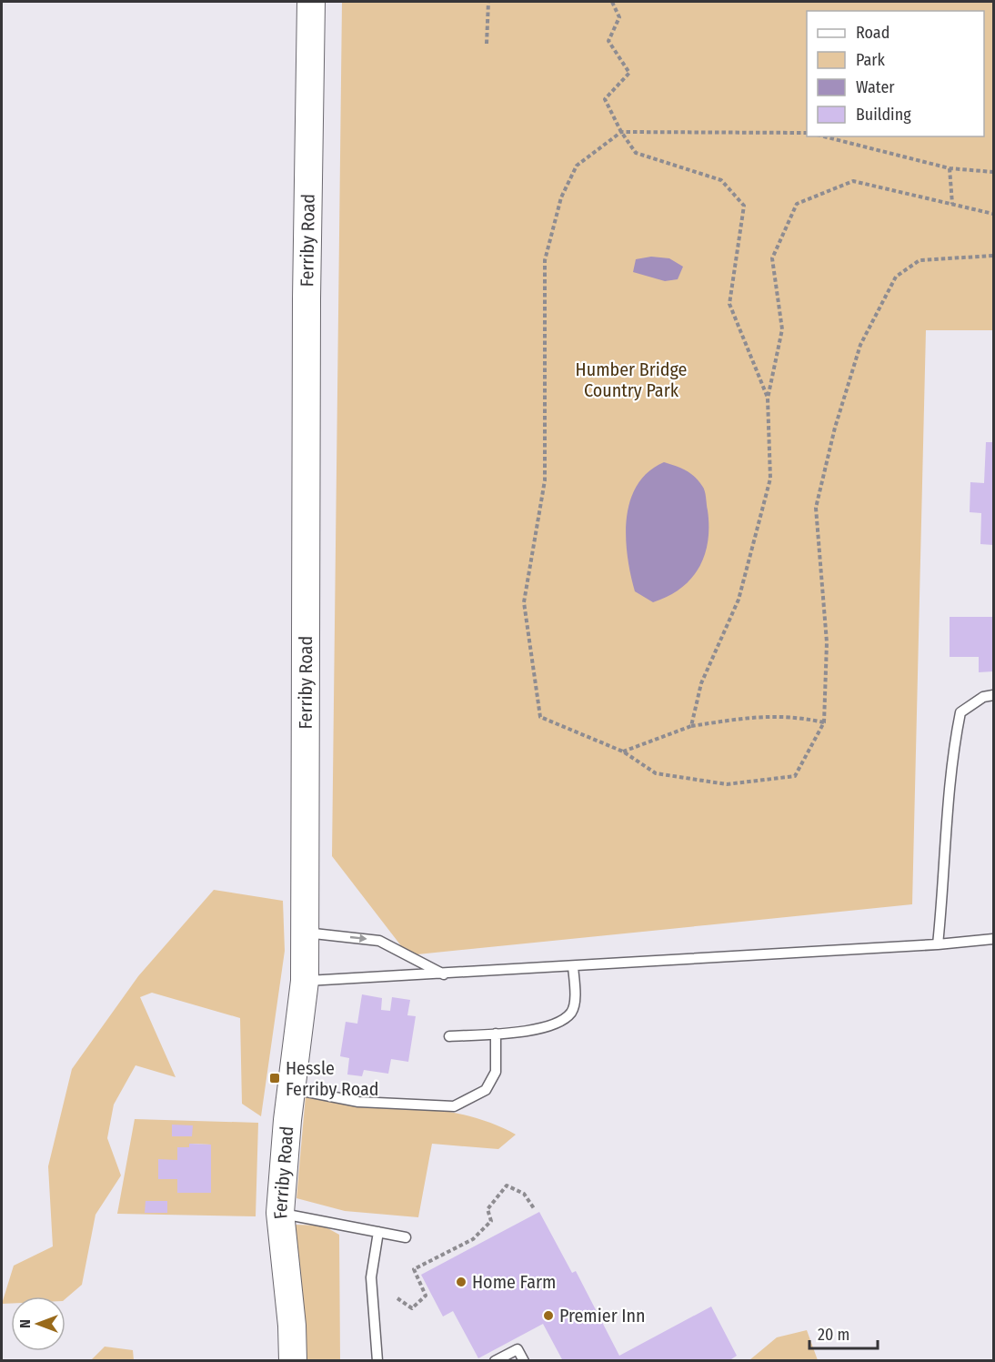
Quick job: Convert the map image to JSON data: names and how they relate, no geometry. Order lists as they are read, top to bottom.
{
  "streets": {
    "street": ["Ferriby Road"]
  },
  "parks": ["Humber Bridge Country Park"],
  "places": {
    "transit": ["Hessle Ferriby Road"],
    "other": ["Home Farm", "Premier Inn"]
  },
  "legend": [
    "Road",
    "Park",
    "Water",
    "Building"
  ],
  "scale_bar": "20 m",
  "north": "left"
}
